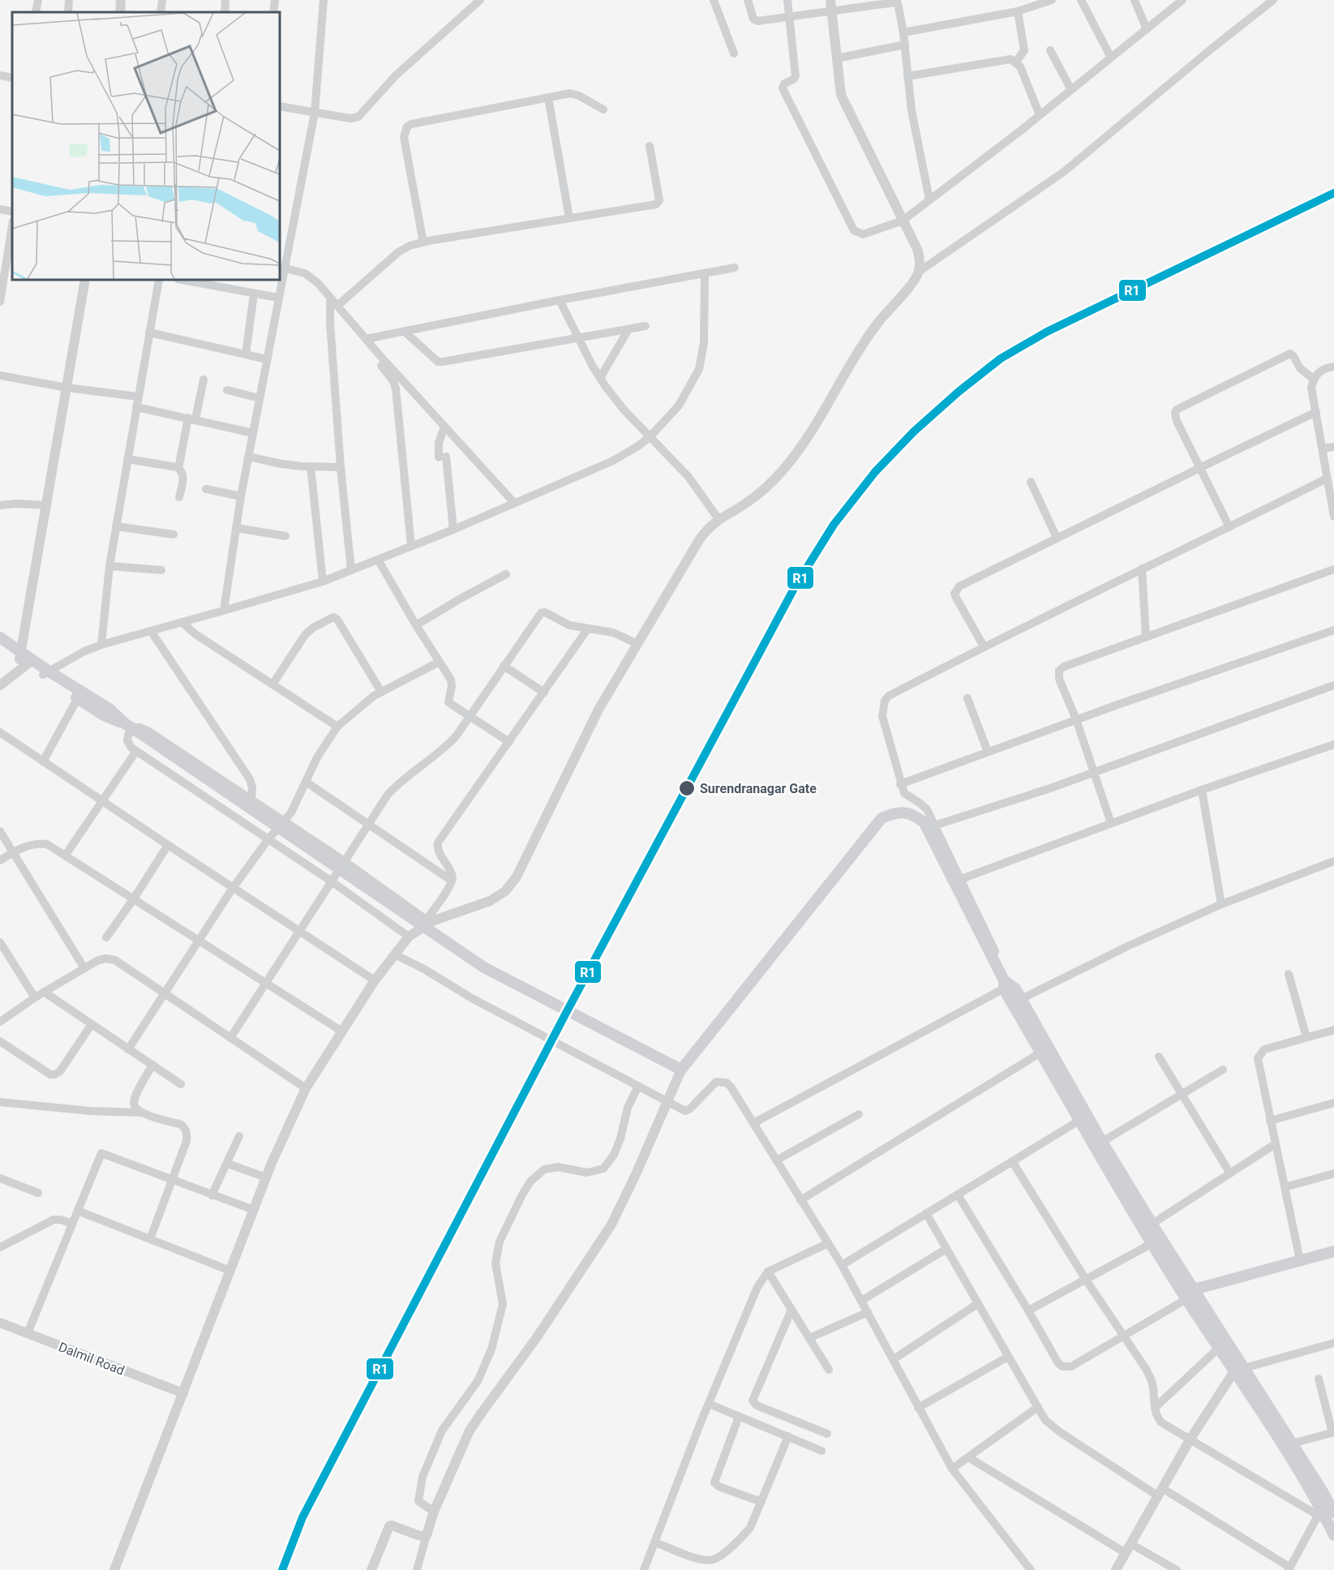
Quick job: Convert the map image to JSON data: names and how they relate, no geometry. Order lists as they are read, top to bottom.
{
  "streets": {
    "street": ["Dalmil Road"]
  },
  "places": ["Surendranagar Gate"],
  "lines": ["transit line R1"]
}
